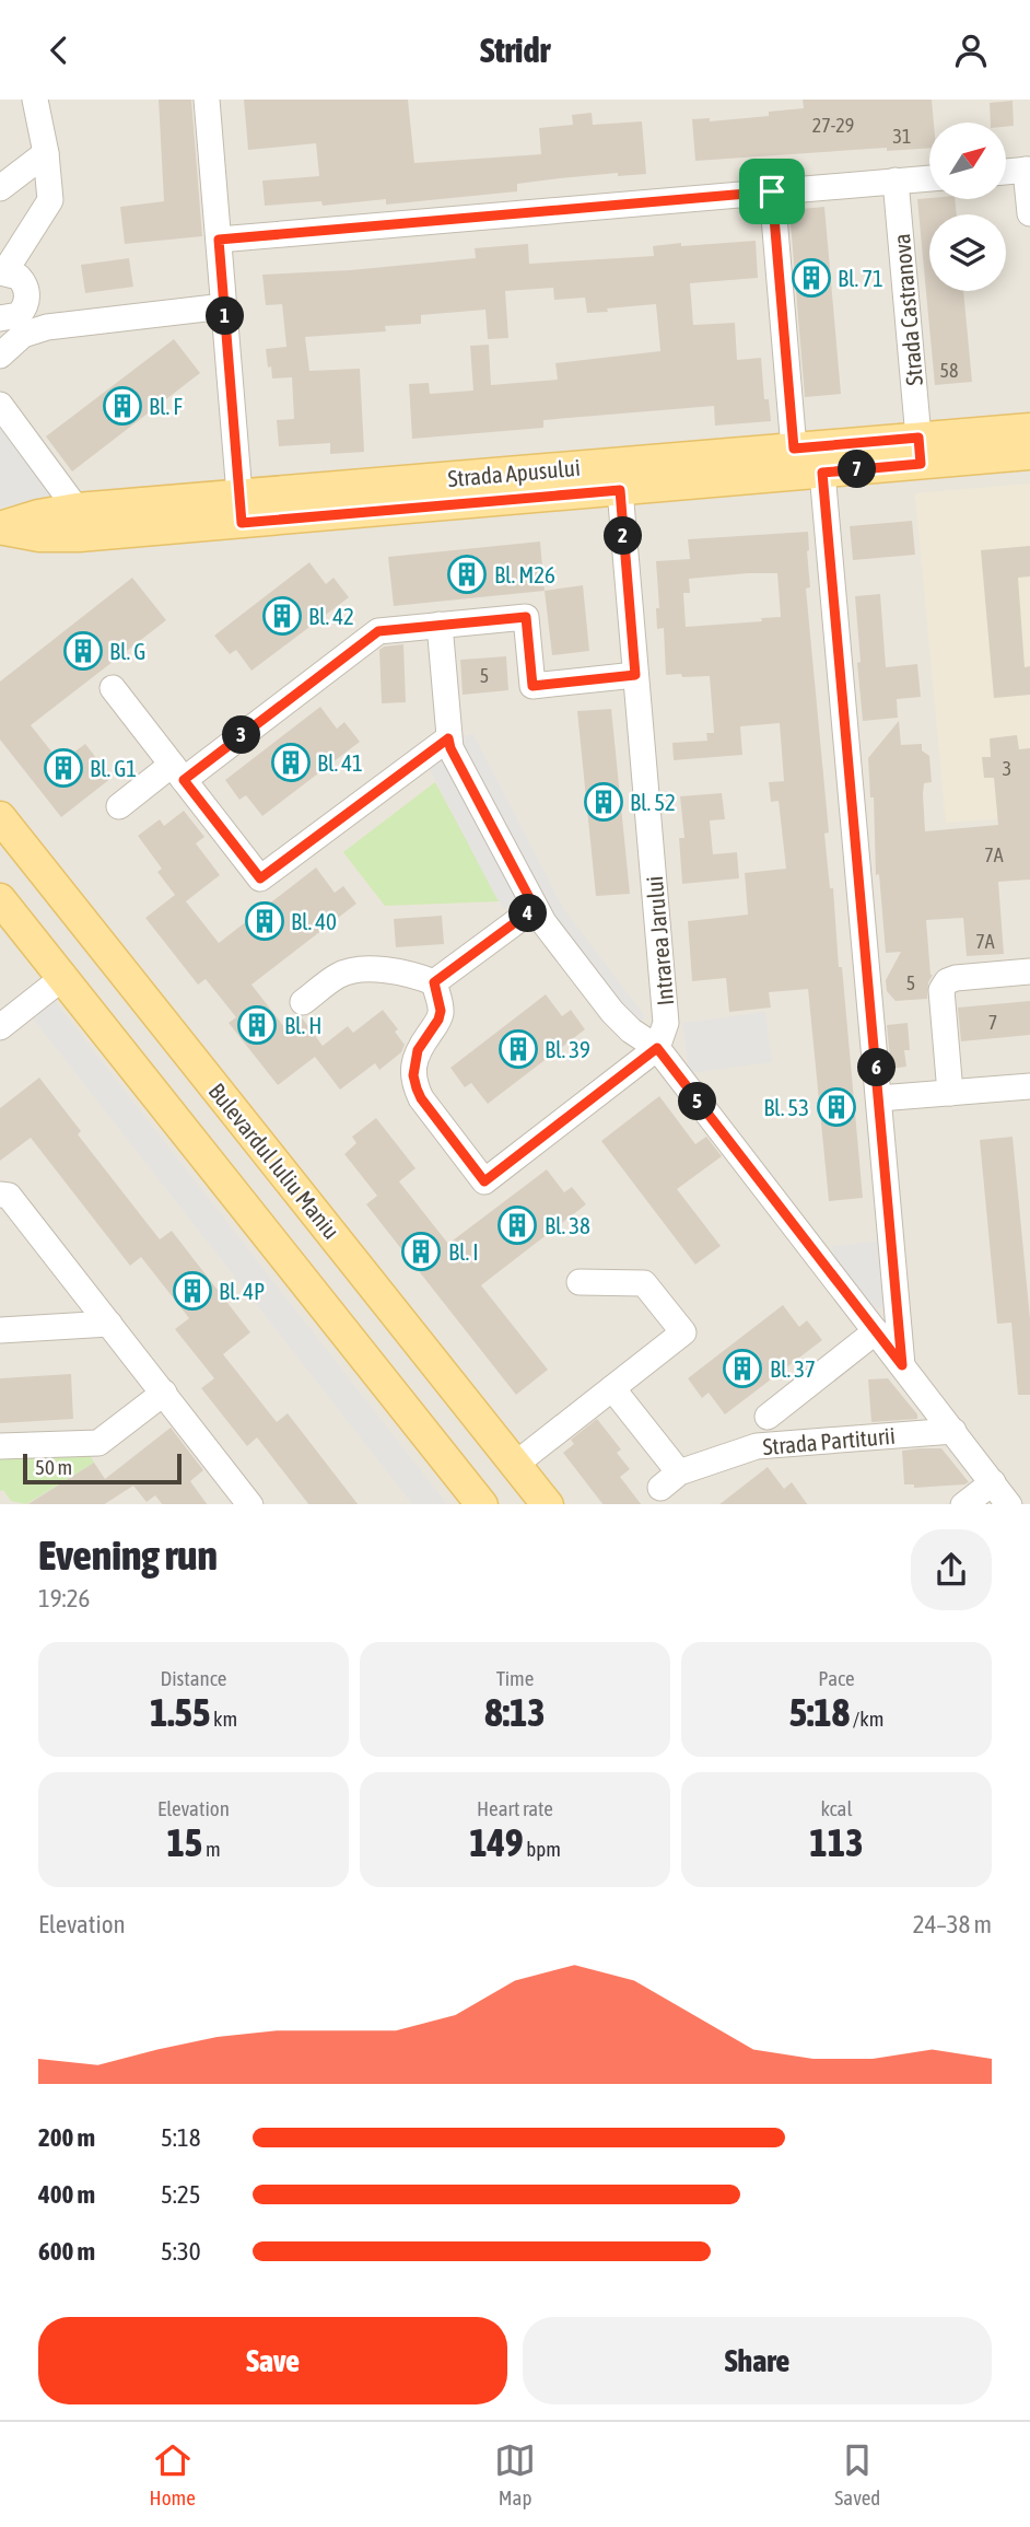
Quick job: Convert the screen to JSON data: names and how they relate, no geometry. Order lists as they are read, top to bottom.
{
  "streets": {
    "main road": ["Strada Apusului", "Bulevardul Iuliu Maniu"],
    "street": ["Strada Castranova", "Intrarea Jarului", "Strada Partiturii"]
  },
  "crossings": [
    ["Strada Castranova", "Strada Apusului"],
    ["Strada Apusului", "Intrarea Jarului"]
  ],
  "places": {
    "building": [
      "Bl. 71",
      "Bl. F",
      "Bl. M26",
      "Bl. 42",
      "Bl. G",
      "Bl. 41",
      "Bl. G1",
      "Bl. 52",
      "Bl. 40",
      "Bl. H",
      "Bl. 39",
      "Bl. 53",
      "Bl. 38",
      "Bl. I",
      "Bl. 4P",
      "Bl. 37"
    ]
  },
  "house_numbers": [
    "27-29",
    "31",
    "58",
    "5",
    "3",
    "7A",
    "7A",
    "5",
    "7"
  ],
  "scale_bar": "50 m",
  "north": "top right",
  "page": {
    "header": "Stridr",
    "pins": [
      "1",
      "7",
      "2",
      "3",
      "4",
      "6",
      "5"
    ],
    "scale": "50 m",
    "heading": ["Evening run", "19:26"],
    "stats": [
      ["Distance", "1.55 km"],
      ["Time", "8:13"],
      ["Pace", "5:18 /km"],
      ["Elevation", "15 m"],
      ["Heart rate", "149 bpm"],
      ["kcal", "113"]
    ],
    "chart": ["Elevation", "24–38 m"],
    "list": [
      {
        "name": "200 m",
        "note": "5:18"
      },
      {
        "name": "400 m",
        "note": "5:25"
      },
      {
        "name": "600 m",
        "note": "5:30"
      }
    ],
    "buttons": ["Save", "Share"],
    "tabs": ["Home", "Map", "Saved"]
  }
}
